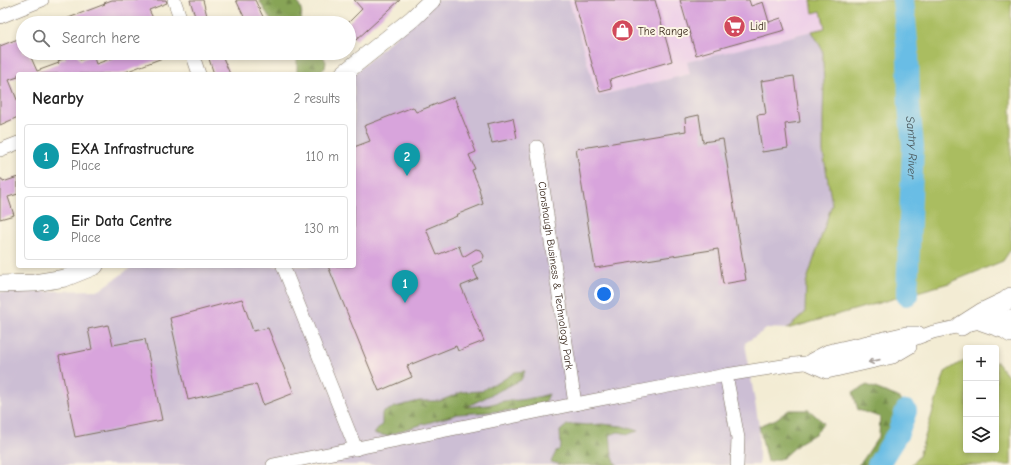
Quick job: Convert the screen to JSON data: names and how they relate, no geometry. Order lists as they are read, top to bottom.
{
  "streets": {
    "street": ["Clonshaugh Business & Technology Park"]
  },
  "water": ["Santry River"],
  "places": {
    "supermarket": ["Lidl"],
    "shop": ["The Range"]
  },
  "page": {
    "search": "Search here",
    "heading": ["Nearby", "2 results"],
    "list": [
      {
        "mark": "1",
        "name": "EXA Infrastructure",
        "note": "Place",
        "value": "110 m"
      },
      {
        "mark": "2",
        "name": "Eir Data Centre",
        "note": "Place",
        "value": "130 m"
      }
    ],
    "pins": ["2", "1"],
    "map_buttons": ["+", "−"]
  }
}
